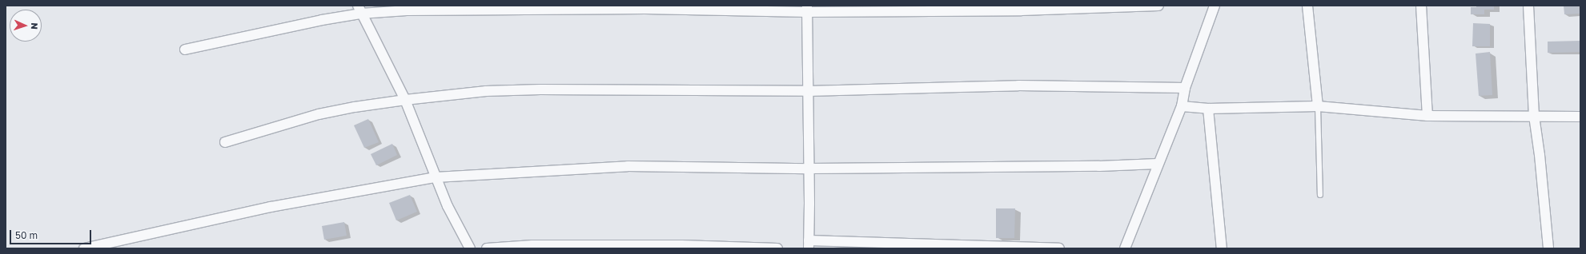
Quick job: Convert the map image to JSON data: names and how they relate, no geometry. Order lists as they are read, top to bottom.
{
  "scale_bar": "50 m",
  "north": "right"
}
